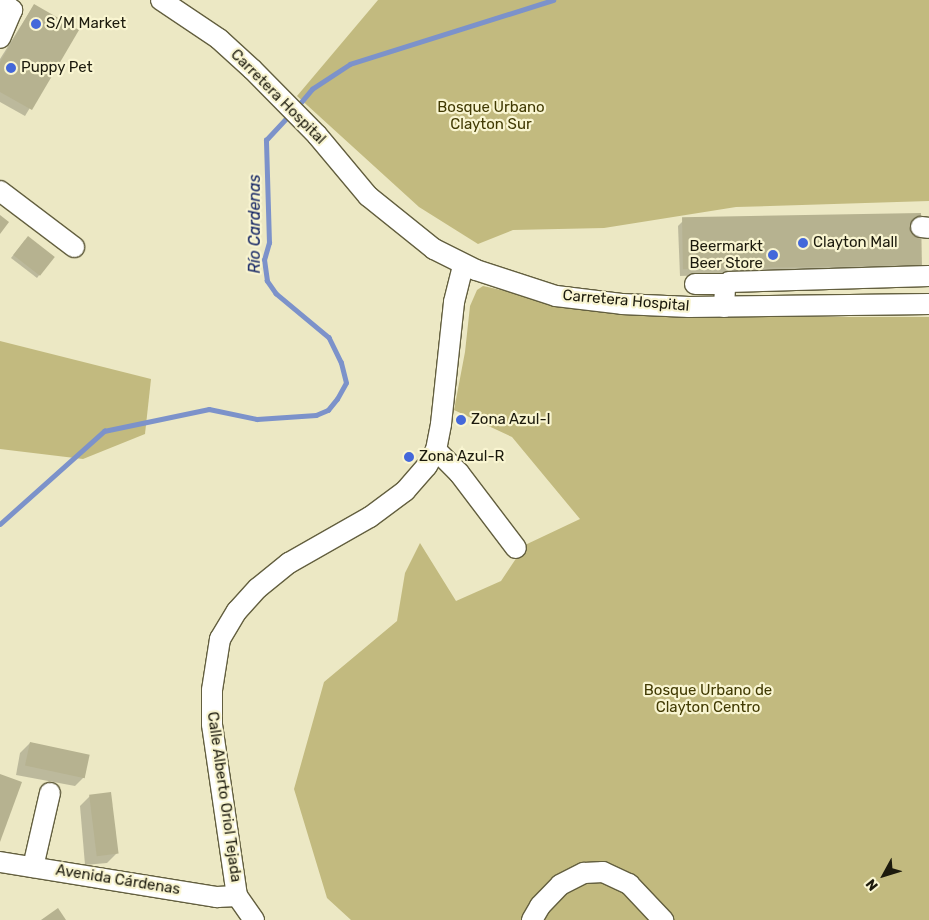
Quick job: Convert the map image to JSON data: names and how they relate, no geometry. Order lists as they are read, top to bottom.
{
  "streets": {
    "street": ["Carretera Hospital", "Calle Alberto Oriol Tejada", "Avenida Cárdenas"]
  },
  "crossings": [
    ["Carretera Hospital", "Calle Alberto Oriol Tejada"],
    ["Calle Alberto Oriol Tejada", "Avenida Cárdenas"]
  ],
  "water": ["Río Cardenas"],
  "parks": ["Bosque Urbano Clayton Sur", "Bosque Urbano de Clayton Centro"],
  "places": [
    "S/M Market",
    "Puppy Pet",
    "Clayton Mall",
    "Beermarkt Beer Store",
    "Zona Azul-I",
    "Zona Azul-R"
  ],
  "north": "bottom left"
}
